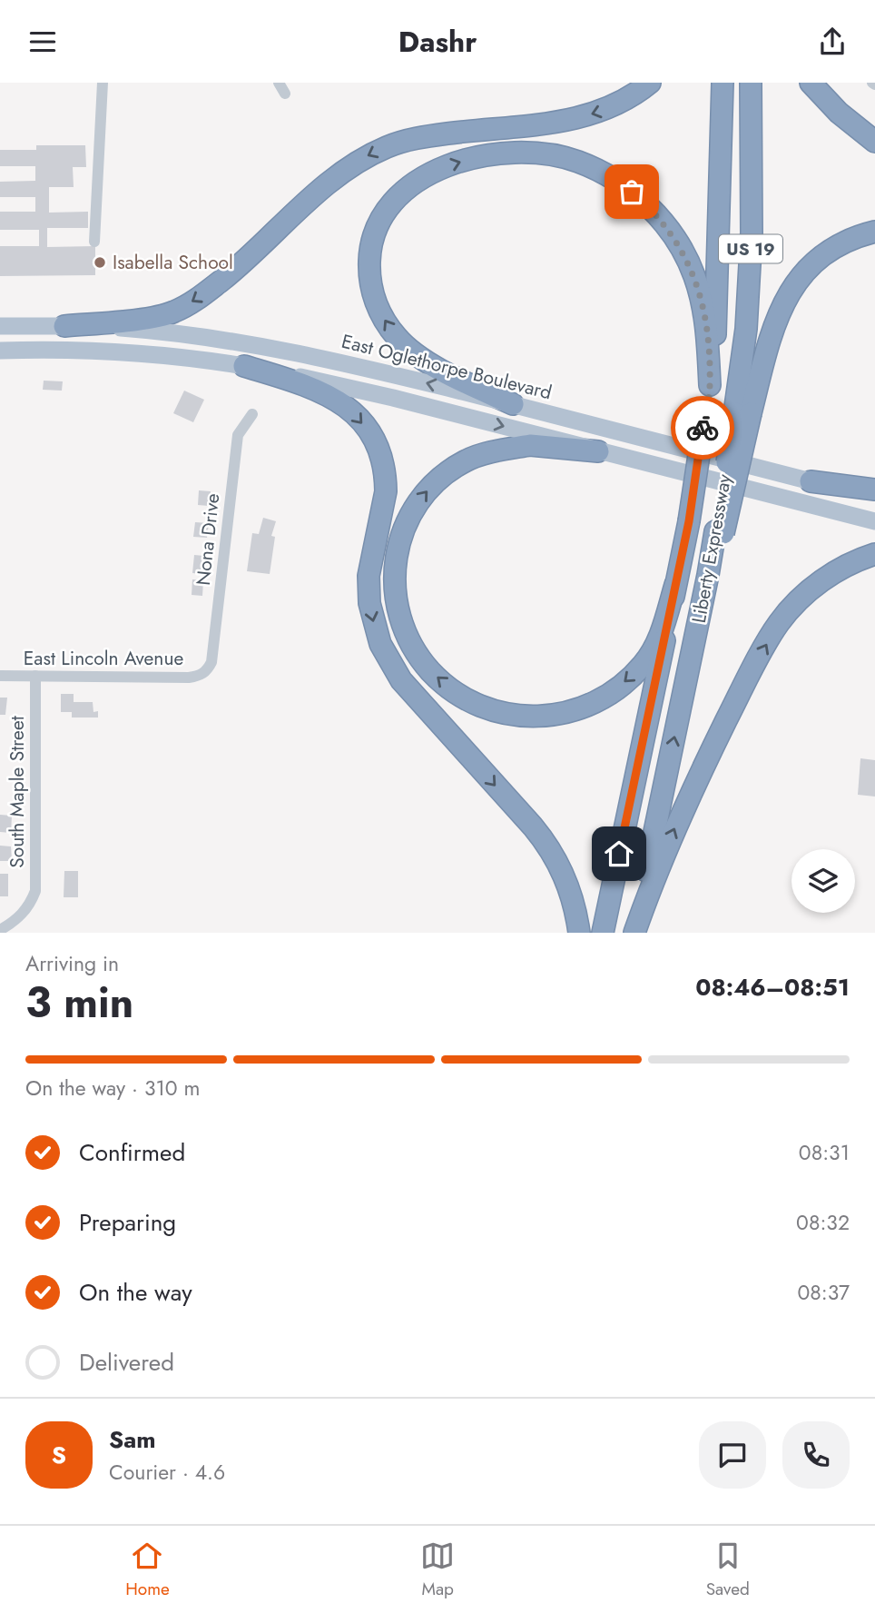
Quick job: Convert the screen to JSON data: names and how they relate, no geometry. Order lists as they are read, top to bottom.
{
  "streets": {
    "highway": ["US 19", "Liberty Expressway"],
    "main road": ["East Oglethorpe Boulevard"],
    "street": ["Nona Drive", "East Lincoln Avenue", "South Maple Street"]
  },
  "crossings": [
    ["US 19", "Liberty Expressway"],
    ["Nona Drive", "East Lincoln Avenue"],
    ["East Lincoln Avenue", "South Maple Street"]
  ],
  "places": ["Isabella School"],
  "page": {
    "header": "Dashr",
    "heading": ["3 min", "Arriving in", "08:46–08:51"],
    "panel": ["Sam", "Courier · 4.6"],
    "bar": "On the way · 310 m",
    "list": [
      ["Confirmed", "08:31"],
      ["Preparing", "08:32"],
      ["On the way", "08:37"],
      "Delivered"
    ],
    "round": "S",
    "tabs": ["Home", "Map", "Saved"]
  }
}
